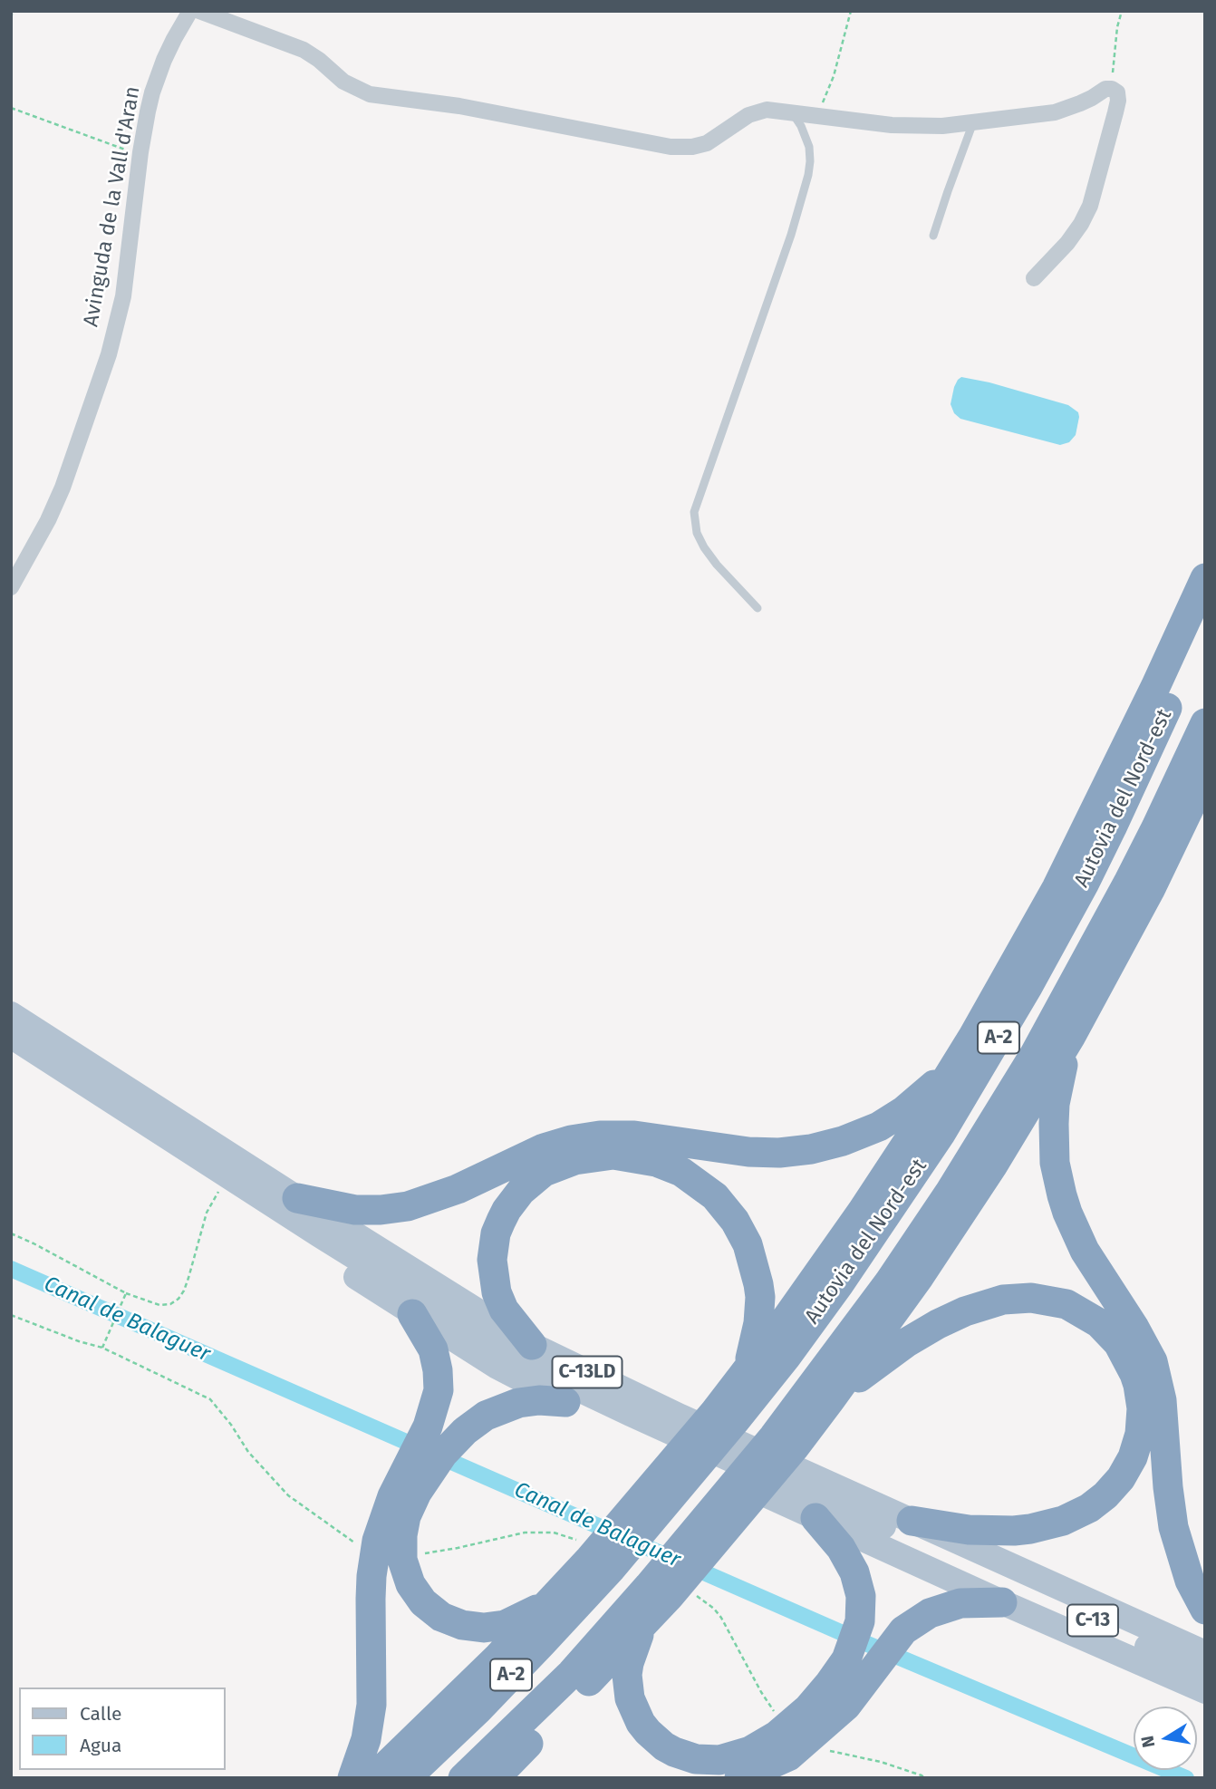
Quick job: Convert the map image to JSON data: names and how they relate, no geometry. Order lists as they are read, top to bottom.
{
  "streets": {
    "highway": ["Autovia del Nord-est", "A-2"],
    "main road": ["C-13LD", "C-13"],
    "street": ["Avinguda de la Vall d'Aran"]
  },
  "water": ["Canal de Balaguer"],
  "legend": ["Calle", "Agua"],
  "north": "left"
}
